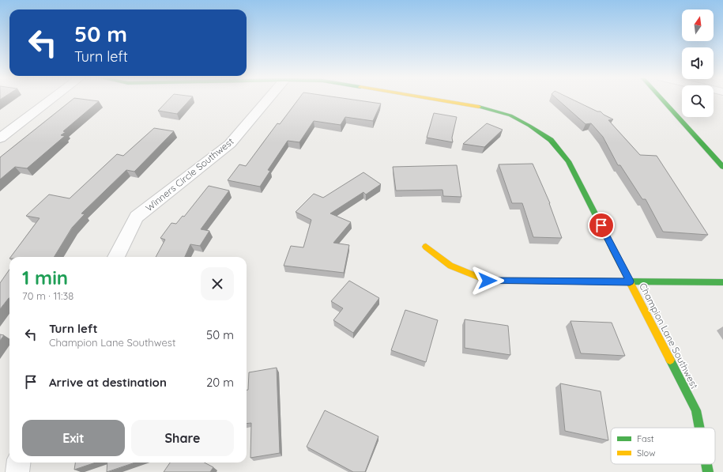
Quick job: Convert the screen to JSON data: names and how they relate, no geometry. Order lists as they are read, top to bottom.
{
  "streets": {
    "street": ["Winners Circle Southwest", "Champion Lane Southwest"]
  },
  "legend": ["Fast", "Slow"],
  "north": "top",
  "page": {
    "turn": ["50 m", "Turn left"],
    "heading": ["1 min", "70 m · 11:38"],
    "list": [
      {
        "name": "Turn left",
        "note": "Champion Lane Southwest",
        "value": "50 m"
      },
      {
        "name": "Arrive at destination",
        "value": "20 m"
      }
    ],
    "buttons": ["Exit", "Share"]
  }
}
